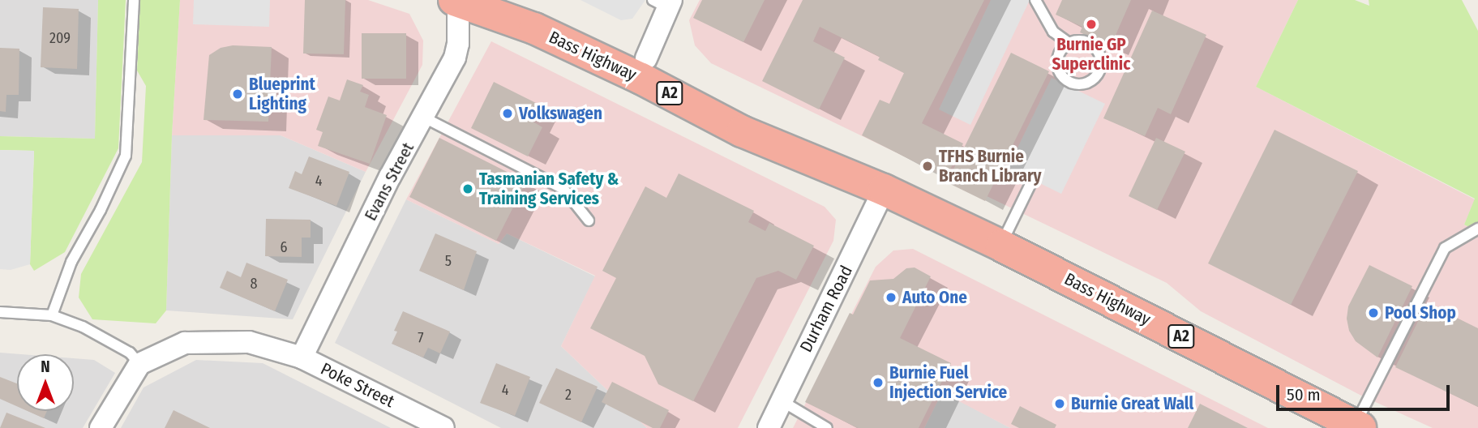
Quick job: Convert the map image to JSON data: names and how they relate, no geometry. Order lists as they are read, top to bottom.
{
  "streets": {
    "highway": ["Bass Highway", "A2"],
    "street": ["Evans Street", "Durham Road", "Poke Street"]
  },
  "crossings": [
    ["Bass Highway", "Evans Street"],
    ["Bass Highway", "Durham Road"],
    ["Evans Street", "Poke Street"]
  ],
  "places": [
    "Burnie GP Superclinic",
    "Blueprint Lighting",
    "Volkswagen",
    "TFHS Burnie Branch Library",
    "Tasmanian Safety & Training Services",
    "Auto One",
    "Pool Shop",
    "Burnie Fuel Injection Service",
    "Burnie Great Wall"
  ],
  "house_numbers": [
    "209",
    "4",
    "6",
    "5",
    "8",
    "7",
    "4",
    "2"
  ],
  "scale_bar": "50 m",
  "north": "top"
}
